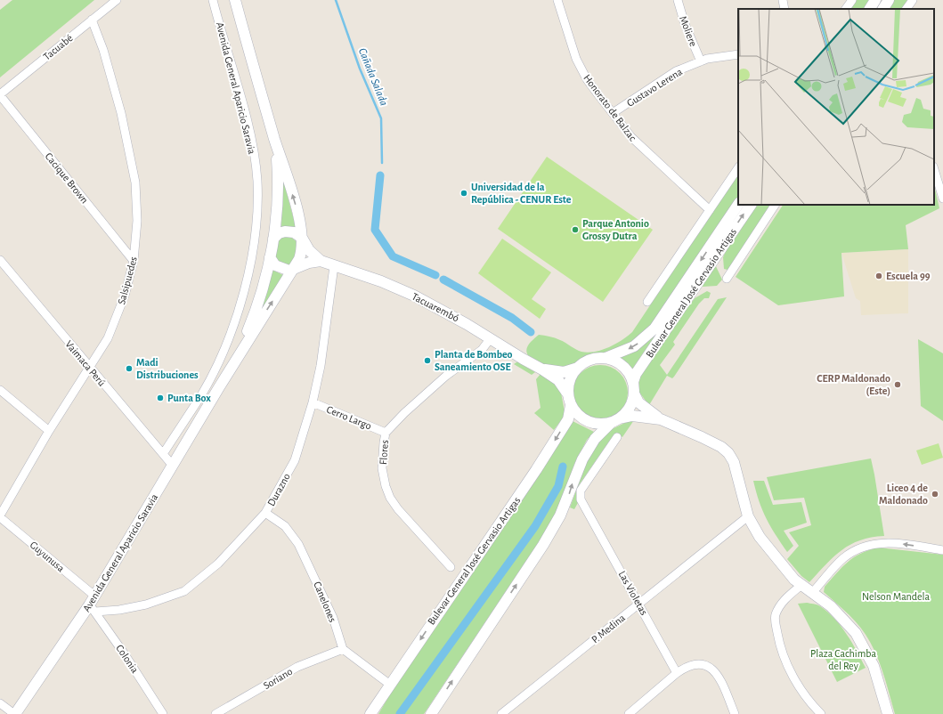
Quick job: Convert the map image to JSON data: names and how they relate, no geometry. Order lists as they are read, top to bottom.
{
  "streets": {
    "street": [
      "Moliere",
      "Tacuabé",
      "Gustavo Lerena",
      "Avenida General Aparicio Saravia",
      "Honorato de Balzac",
      "Cacique Brown",
      "Salsipuedes",
      "Bulevar General José Gervasio Artigas",
      "Tacuarembó",
      "Vaimaca Perú",
      "Cerro Largo",
      "Flores",
      "Durazno",
      "Guyunusa",
      "Las Violetas",
      "Canelones",
      "P. Medina",
      "Colonia",
      "Soriano"
    ]
  },
  "crossings": [
    ["Moliere", "Gustavo Lerena"],
    ["Tacuabé", "Cacique Brown"],
    ["Tacuabé", "Salsipuedes"],
    ["Gustavo Lerena", "Honorato de Balzac"],
    ["Avenida General Aparicio Saravia", "Tacuarembó"],
    ["Avenida General Aparicio Saravia", "Vaimaca Perú"],
    ["Avenida General Aparicio Saravia", "Durazno"],
    ["Avenida General Aparicio Saravia", "Guyunusa"],
    ["Avenida General Aparicio Saravia", "Colonia"],
    ["Cacique Brown", "Salsipuedes"],
    ["Salsipuedes", "Vaimaca Perú"],
    ["Salsipuedes", "Guyunusa"],
    ["Bulevar General José Gervasio Artigas", "Tacuarembó"],
    ["Tacuarembó", "Flores"],
    ["Tacuarembó", "Durazno"],
    ["Cerro Largo", "Flores"],
    ["Cerro Largo", "Durazno"],
    ["Durazno", "Guyunusa"],
    ["Durazno", "Canelones"],
    ["Durazno", "Colonia"],
    ["Guyunusa", "Colonia"],
    ["Las Violetas", "P. Medina"],
    ["Canelones", "Soriano"]
  ],
  "water": ["Cañada Salada"],
  "parks": ["Nelson Mandela", "Plaza Cachimba del Rey"],
  "places": [
    "Universidad de la República - CENUR Este",
    "Parque Antonio Grossy Dutra",
    "Escuela 99",
    "Planta de Bombeo Saneamiento OSE",
    "Madi Distribuciones",
    "CERP Maldonado (Este)",
    "Punta Box",
    "Liceo 4 de Maldonado"
  ]
}
